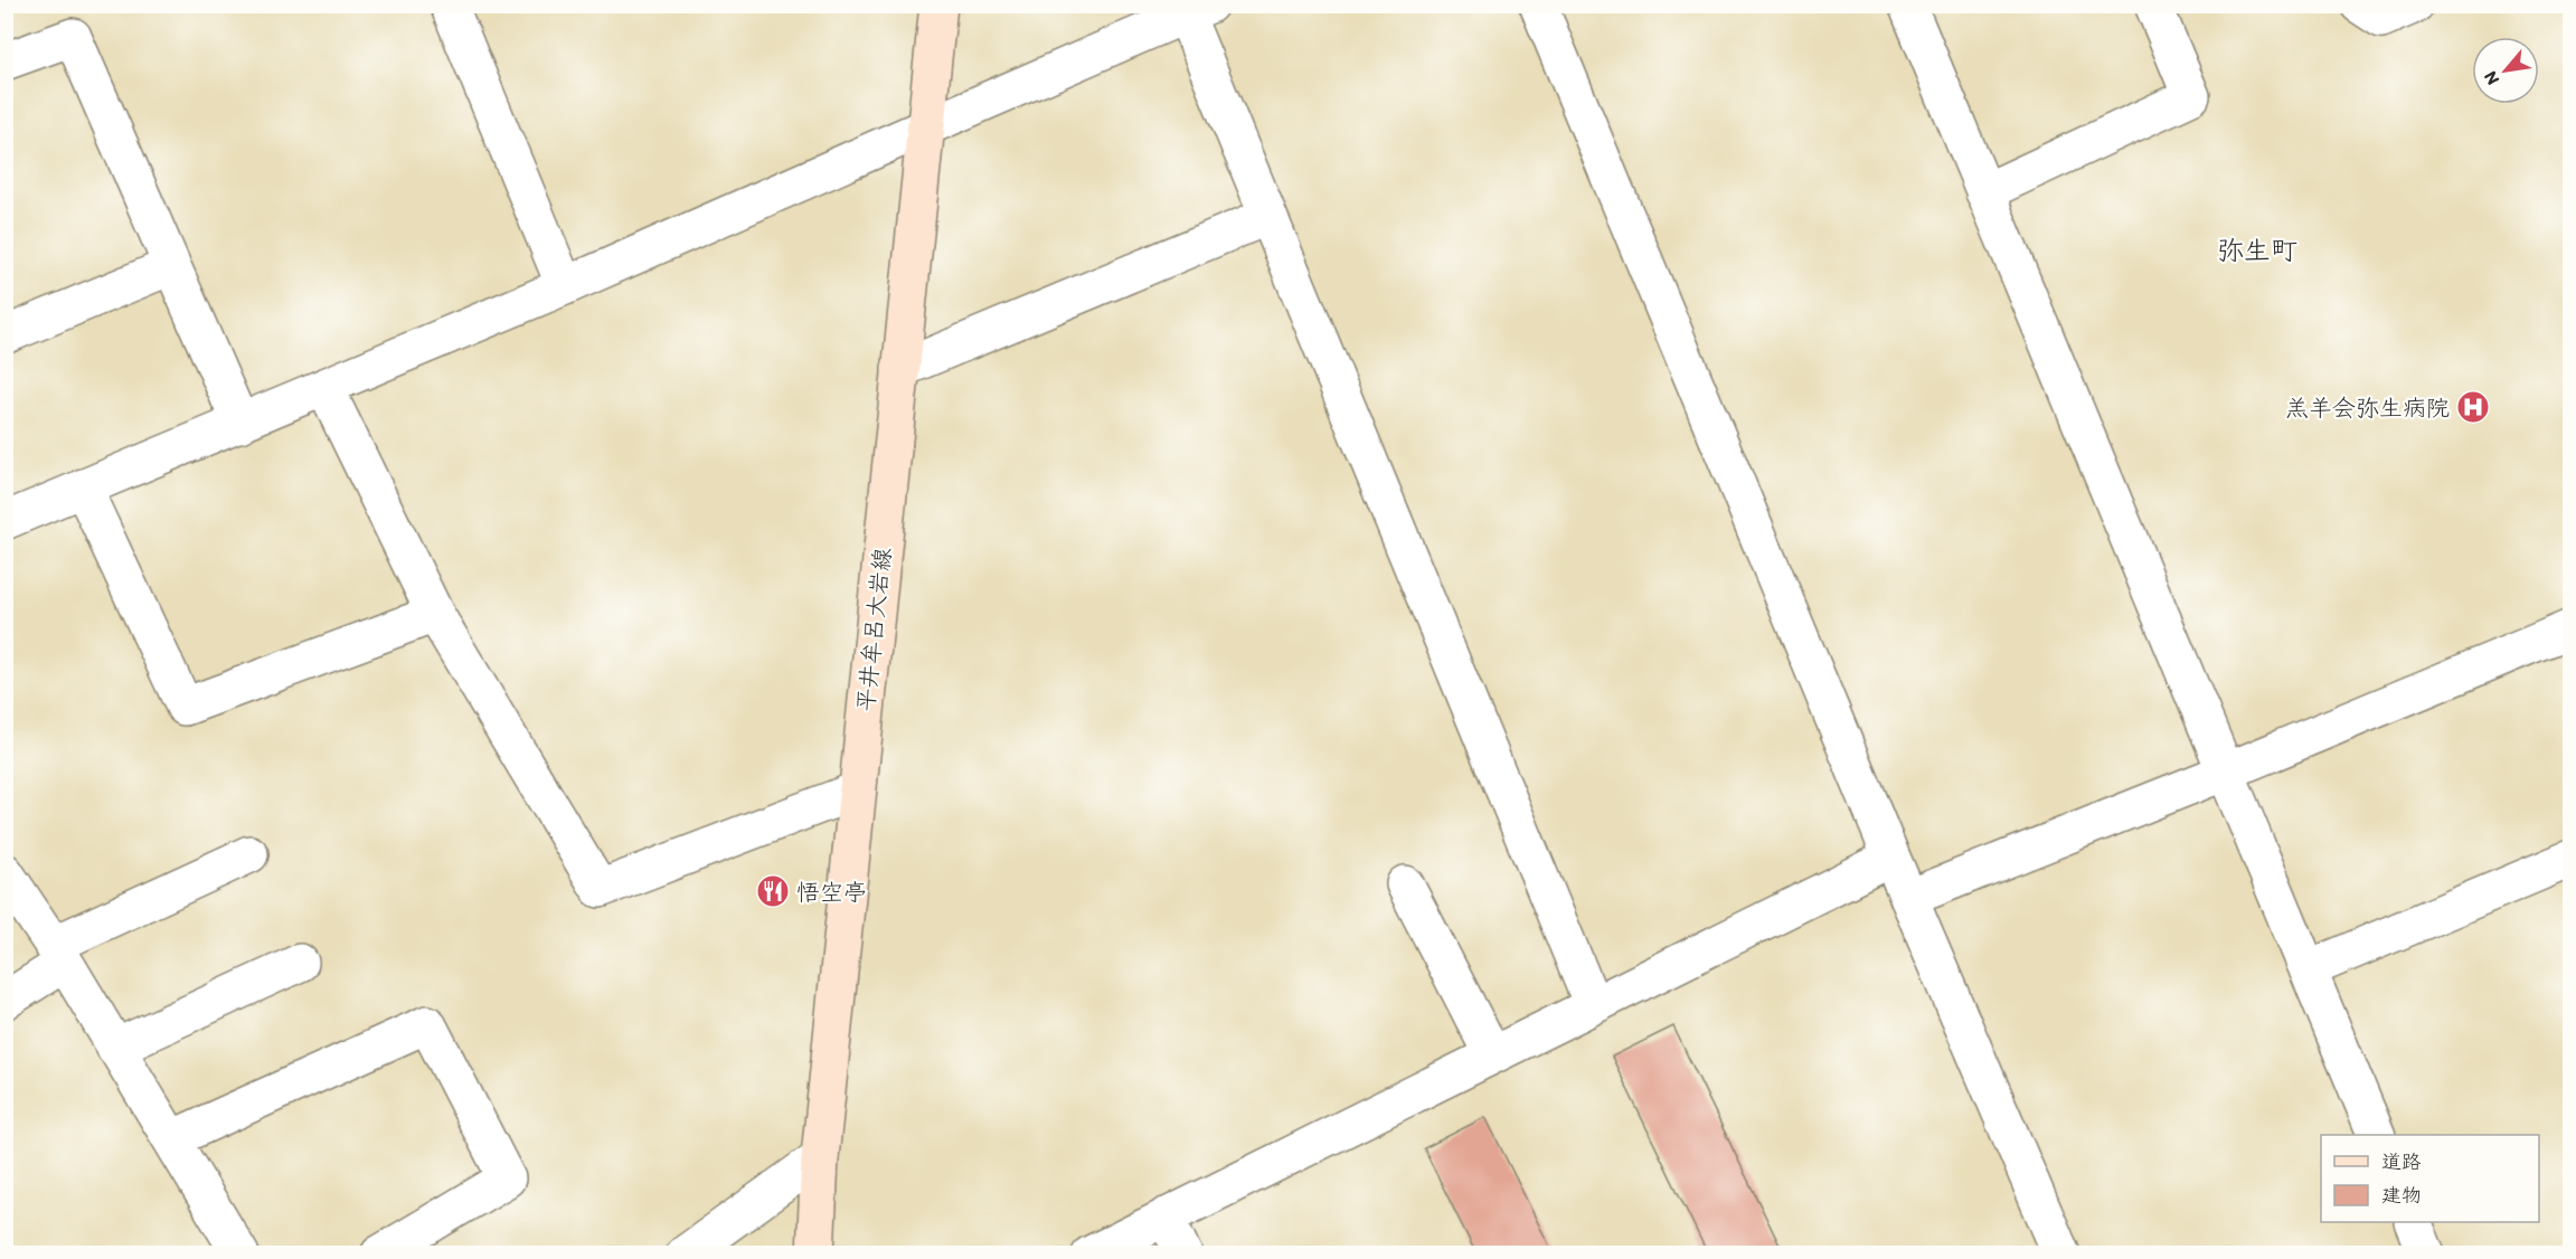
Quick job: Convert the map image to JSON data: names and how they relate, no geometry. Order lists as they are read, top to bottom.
{
  "streets": {
    "main road": ["平井牟呂大岩線"]
  },
  "districts": ["弥生町"],
  "places": {
    "hospital": ["羔羊会弥生病院"],
    "restaurant": ["悟空亭"]
  },
  "legend": ["道路", "建物"],
  "north": "bottom left"
}
